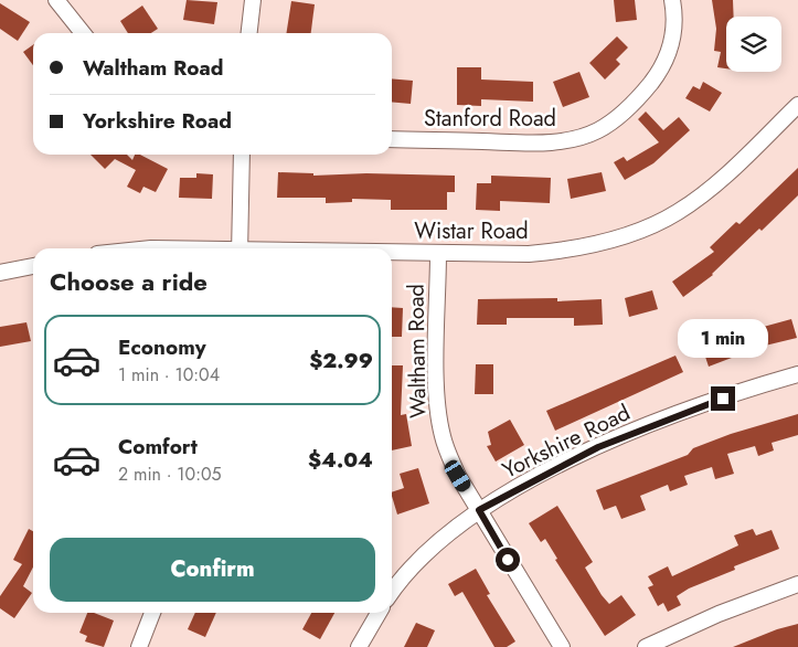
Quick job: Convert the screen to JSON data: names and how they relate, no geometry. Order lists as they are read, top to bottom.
{
  "streets": {
    "street": [
      "Stanford Road",
      "Wistar Road",
      "Waltham Road",
      "Yorkshire Road"
    ]
  },
  "crossings": [
    ["Wistar Road", "Waltham Road"],
    ["Waltham Road", "Yorkshire Road"]
  ],
  "page": {
    "banner": ["Waltham Road", "Yorkshire Road"],
    "heading": "Choose a ride",
    "list": [
      {
        "name": "Economy",
        "note": "1 min · 10:04",
        "value": "$2.99"
      },
      {
        "name": "Comfort",
        "note": "2 min · 10:05",
        "value": "$4.04"
      }
    ],
    "bubble": "1 min",
    "buttons": "Confirm"
  }
}
